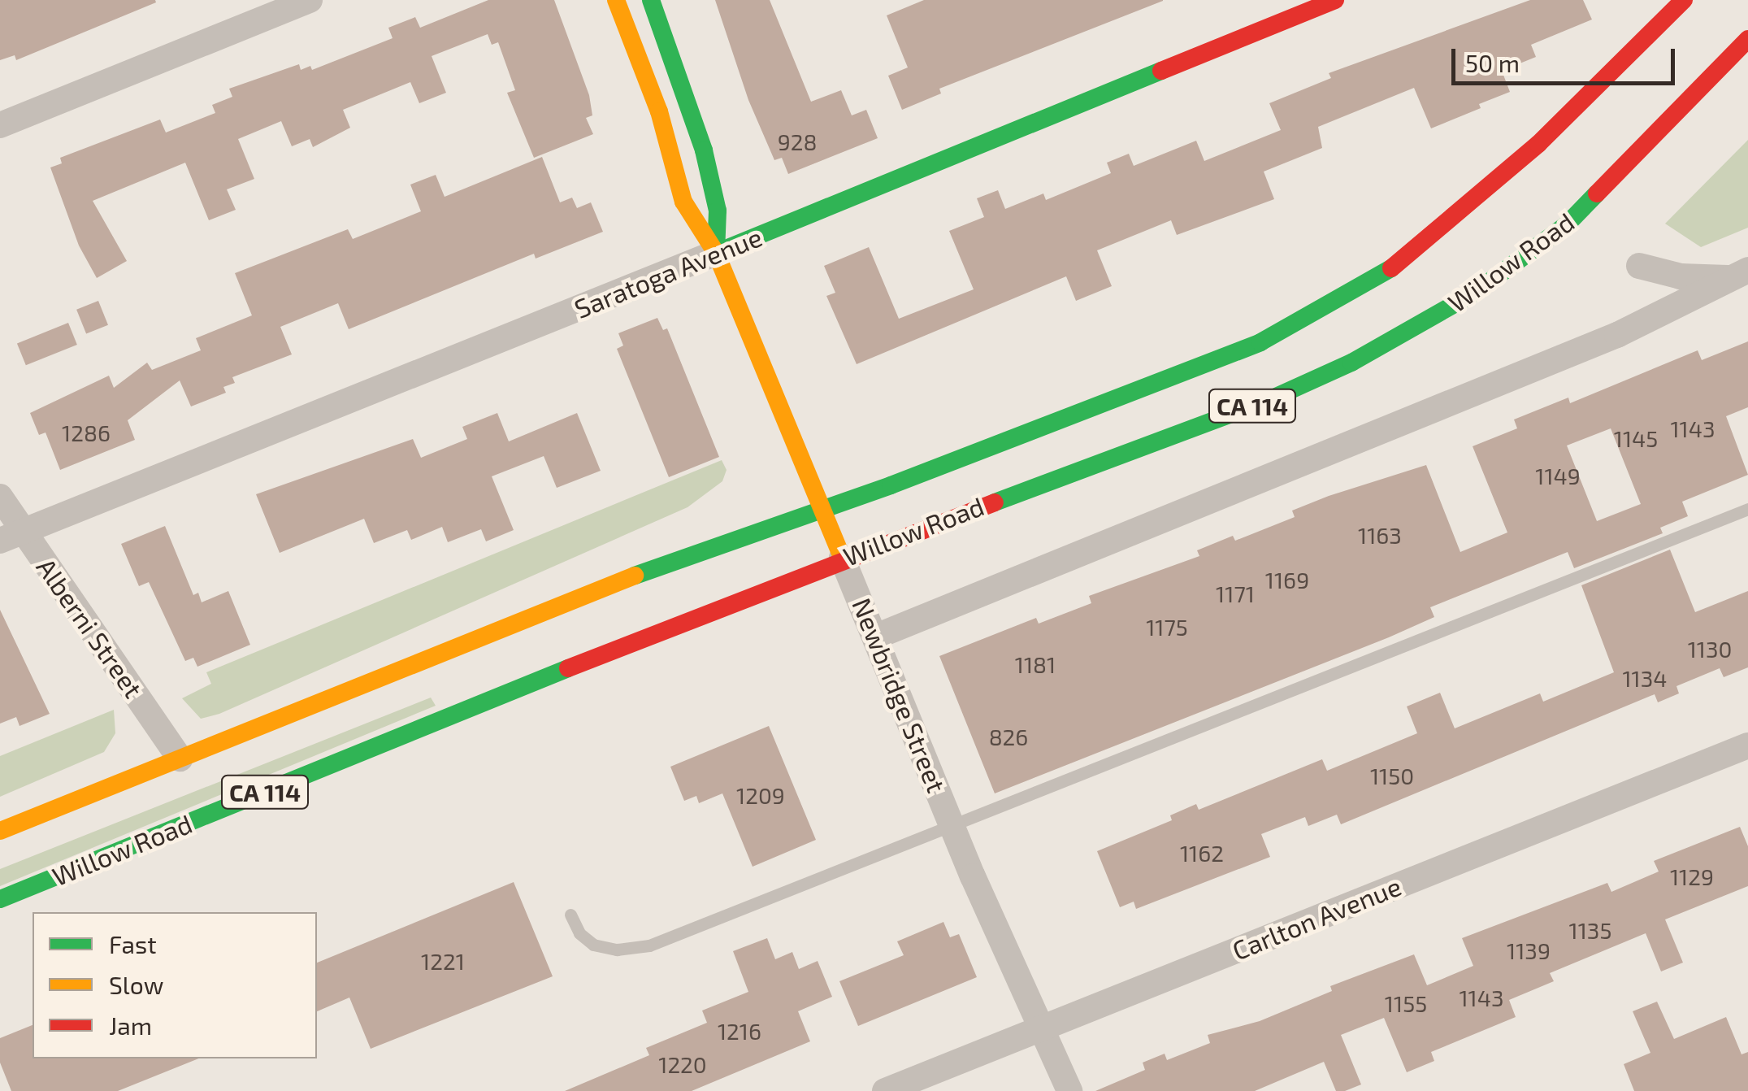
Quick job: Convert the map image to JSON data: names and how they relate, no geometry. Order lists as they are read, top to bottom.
{
  "streets": {
    "main road": [
      "Willow Road",
      "Saratoga Avenue",
      "CA 114",
      "Newbridge Street"
    ],
    "street": ["Alberni Street", "Carlton Avenue"]
  },
  "crossings": [
    ["Willow Road", "Alberni Street"],
    ["Willow Road", "Newbridge Street"],
    ["Saratoga Avenue", "Alberni Street"],
    ["Saratoga Avenue", "Newbridge Street"],
    ["Newbridge Street", "Carlton Avenue"]
  ],
  "house_numbers": [
    "928",
    "1143",
    "1286",
    "1145",
    "1149",
    "1163",
    "1169",
    "1171",
    "1175",
    "1130",
    "1181",
    "1134",
    "826",
    "1150",
    "1209",
    "1162",
    "1129",
    "1135",
    "1139",
    "1221",
    "1143",
    "1155",
    "1216",
    "1220"
  ],
  "legend": ["Fast", "Slow", "Jam"],
  "scale_bar": "50 m"
}
